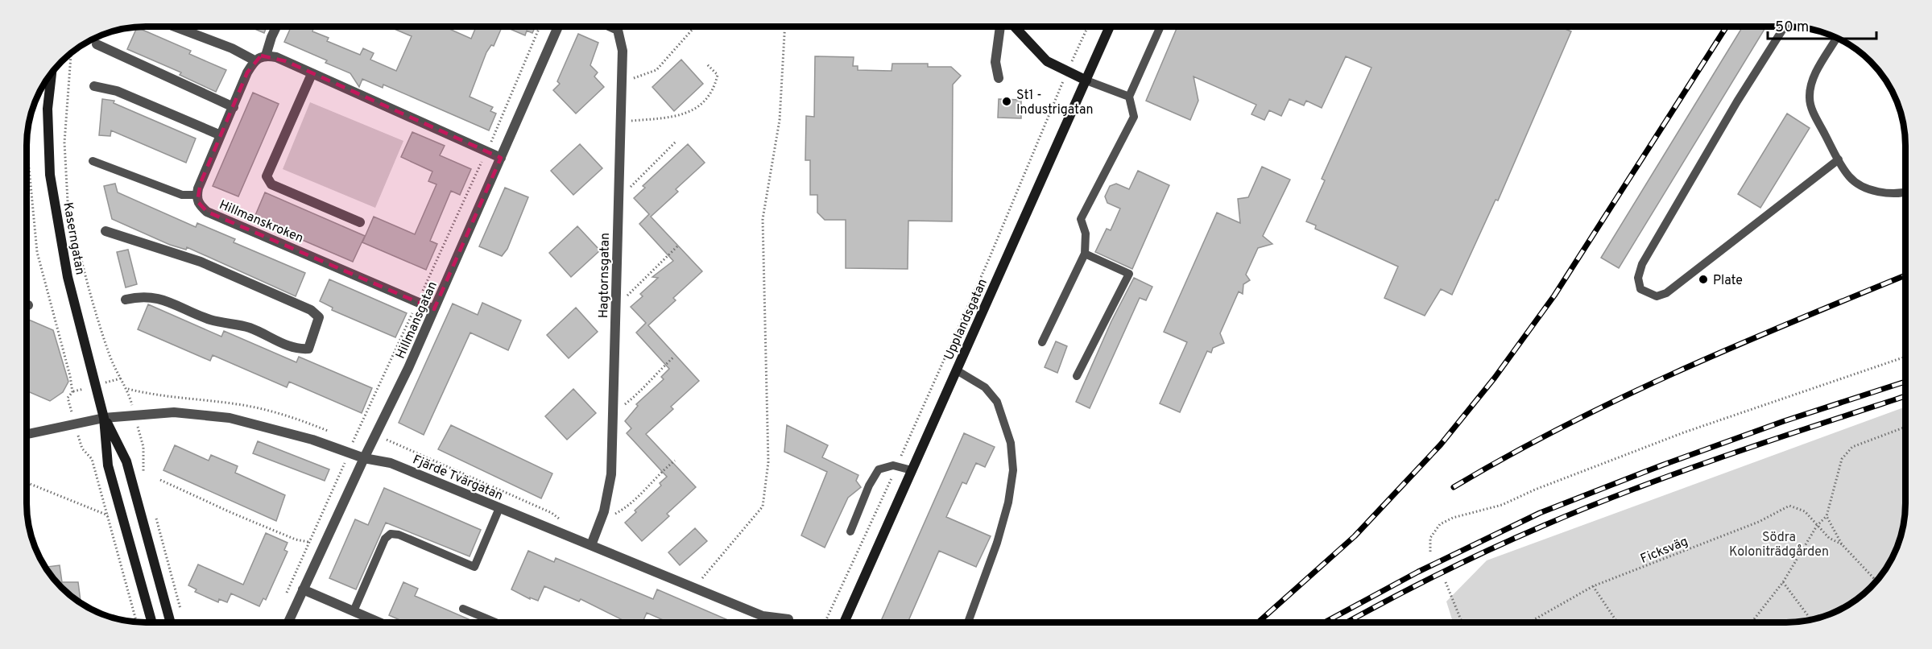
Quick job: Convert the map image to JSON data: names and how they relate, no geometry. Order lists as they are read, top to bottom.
{
  "streets": {
    "street": [
      "Hillmanskroken",
      "Kaserngatan",
      "Hagtornsgatan",
      "Upplandsgatan",
      "Hillmansgatan",
      "Fjärde Tvärgatan"
    ],
    "path": ["Ficksväg"]
  },
  "crossings": [
    ["Hillmanskroken", "Hillmansgatan"],
    ["Kaserngatan", "Fjärde Tvärgatan"],
    ["Hagtornsgatan", "Fjärde Tvärgatan"],
    ["Hillmansgatan", "Fjärde Tvärgatan"]
  ],
  "parks": ["Södra Koloniträdgården"],
  "places": ["St1 - Industrigatan", "Plate"],
  "scale_bar": "50 m"
}
